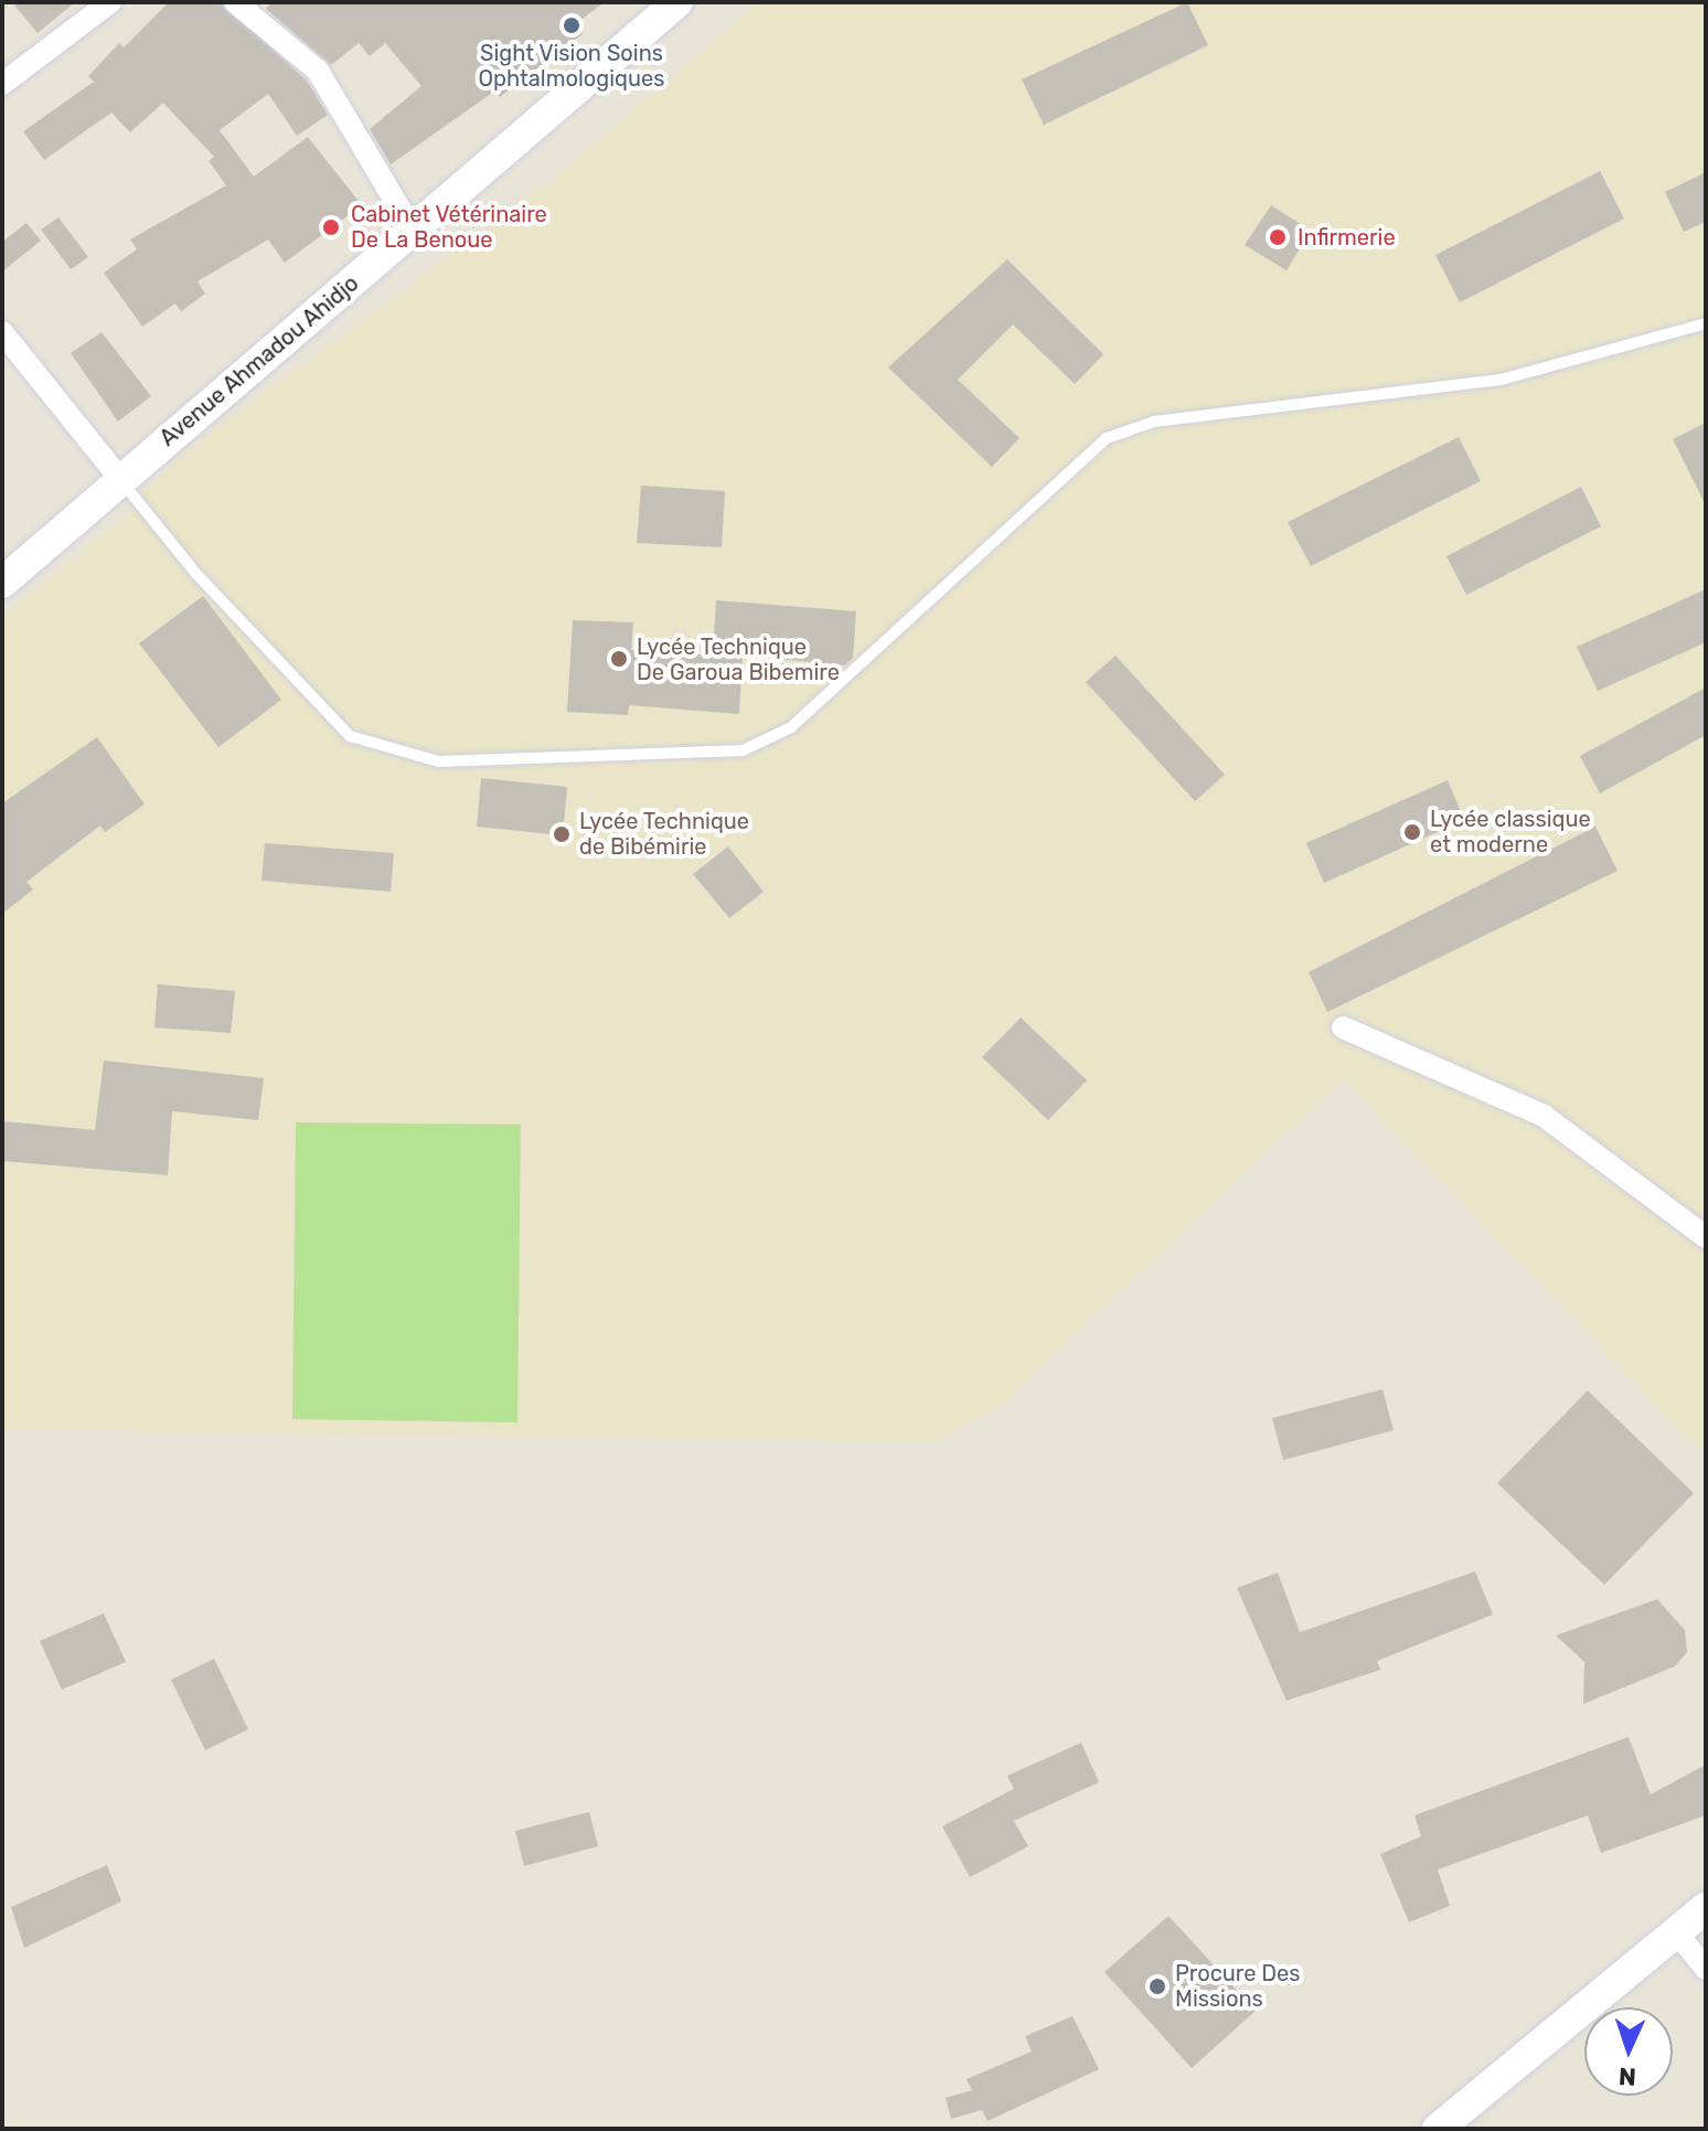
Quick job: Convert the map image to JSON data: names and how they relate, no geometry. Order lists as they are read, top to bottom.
{
  "streets": {
    "main road": ["Avenue Ahmadou Ahidjo"]
  },
  "places": [
    "Sight Vision Soins Ophtalmologiques",
    "Cabinet Vétérinaire De La Benoue",
    "Infirmerie",
    "Lycée Technique De Garoua Bibemire",
    "Lycée classique et moderne",
    "Lycée Technique de Bibémirie",
    "Procure Des Missions"
  ],
  "north": "bottom"
}
